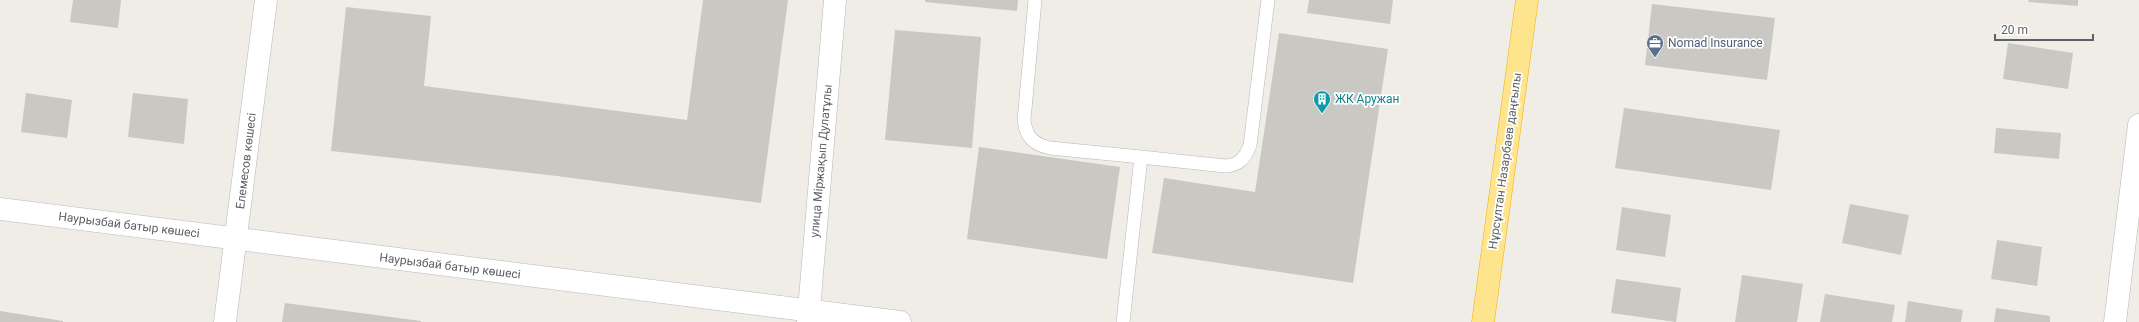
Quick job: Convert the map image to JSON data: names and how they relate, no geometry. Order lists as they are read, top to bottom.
{
  "streets": {
    "highway": ["Нұрсұлтан Назарбаев даңғылы"],
    "street": ["Елемесов көшесі", "улица Міржақып Дулатұлы", "Наурызбай батыр көшесі"]
  },
  "crossings": [
    ["Елемесов көшесі", "Наурызбай батыр көшесі"],
    ["улица Міржақып Дулатұлы", "Наурызбай батыр көшесі"]
  ],
  "places": {
    "office": ["Nomad Insurance"],
    "building": ["ЖК Аружан"]
  },
  "scale_bar": "20 m"
}
